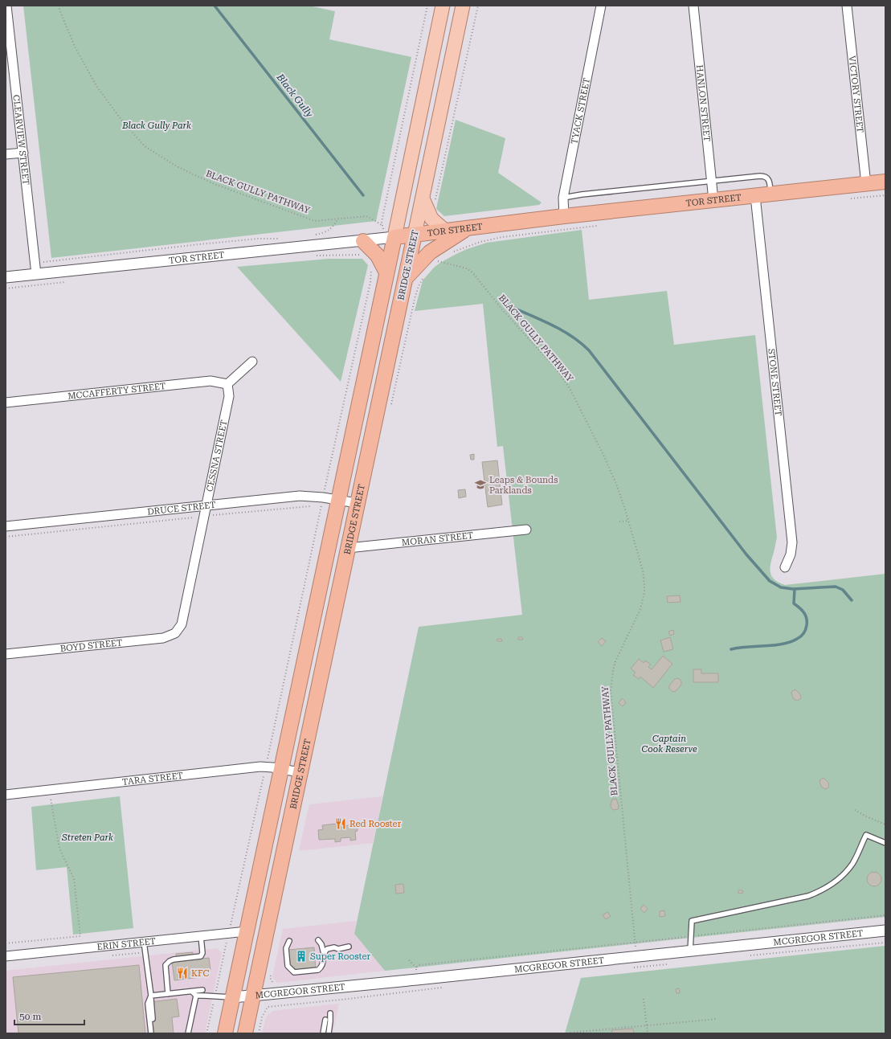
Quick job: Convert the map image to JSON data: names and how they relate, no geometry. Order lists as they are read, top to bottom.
{
  "streets": {
    "highway": ["TOR STREET", "BRIDGE STREET"],
    "street": [
      "VICTORY STREET",
      "HANLON STREET",
      "TYACK STREET",
      "CLEARVIEW STREET",
      "STONE STREET",
      "MCCAFFERTY STREET",
      "CESSNA STREET",
      "DRUCE STREET",
      "MORAN STREET",
      "BOYD STREET",
      "TARA STREET",
      "MCGREGOR STREET",
      "ERIN STREET"
    ],
    "path": ["BLACK GULLY PATHWAY"]
  },
  "crossings": [
    ["VICTORY STREET", "TOR STREET"],
    ["HANLON STREET", "TOR STREET"],
    ["TYACK STREET", "TOR STREET"],
    ["CLEARVIEW STREET", "TOR STREET"],
    ["TOR STREET", "BRIDGE STREET"],
    ["TOR STREET", "STONE STREET"],
    ["BRIDGE STREET", "DRUCE STREET"],
    ["BRIDGE STREET", "MORAN STREET"],
    ["BRIDGE STREET", "TARA STREET"],
    ["BRIDGE STREET", "MCGREGOR STREET"],
    ["BRIDGE STREET", "ERIN STREET"],
    ["MCCAFFERTY STREET", "CESSNA STREET"],
    ["CESSNA STREET", "DRUCE STREET"],
    ["CESSNA STREET", "BOYD STREET"]
  ],
  "water": ["Black Gully"],
  "parks": ["Black Gully Park", "Captain Cook Reserve", "Streten Park"],
  "places": {
    "school or university": ["Leaps & Bounds Parklands"],
    "restaurant": ["Red Rooster", "KFC"],
    "building": ["Super Rooster"]
  },
  "scale_bar": "50 m"
}
